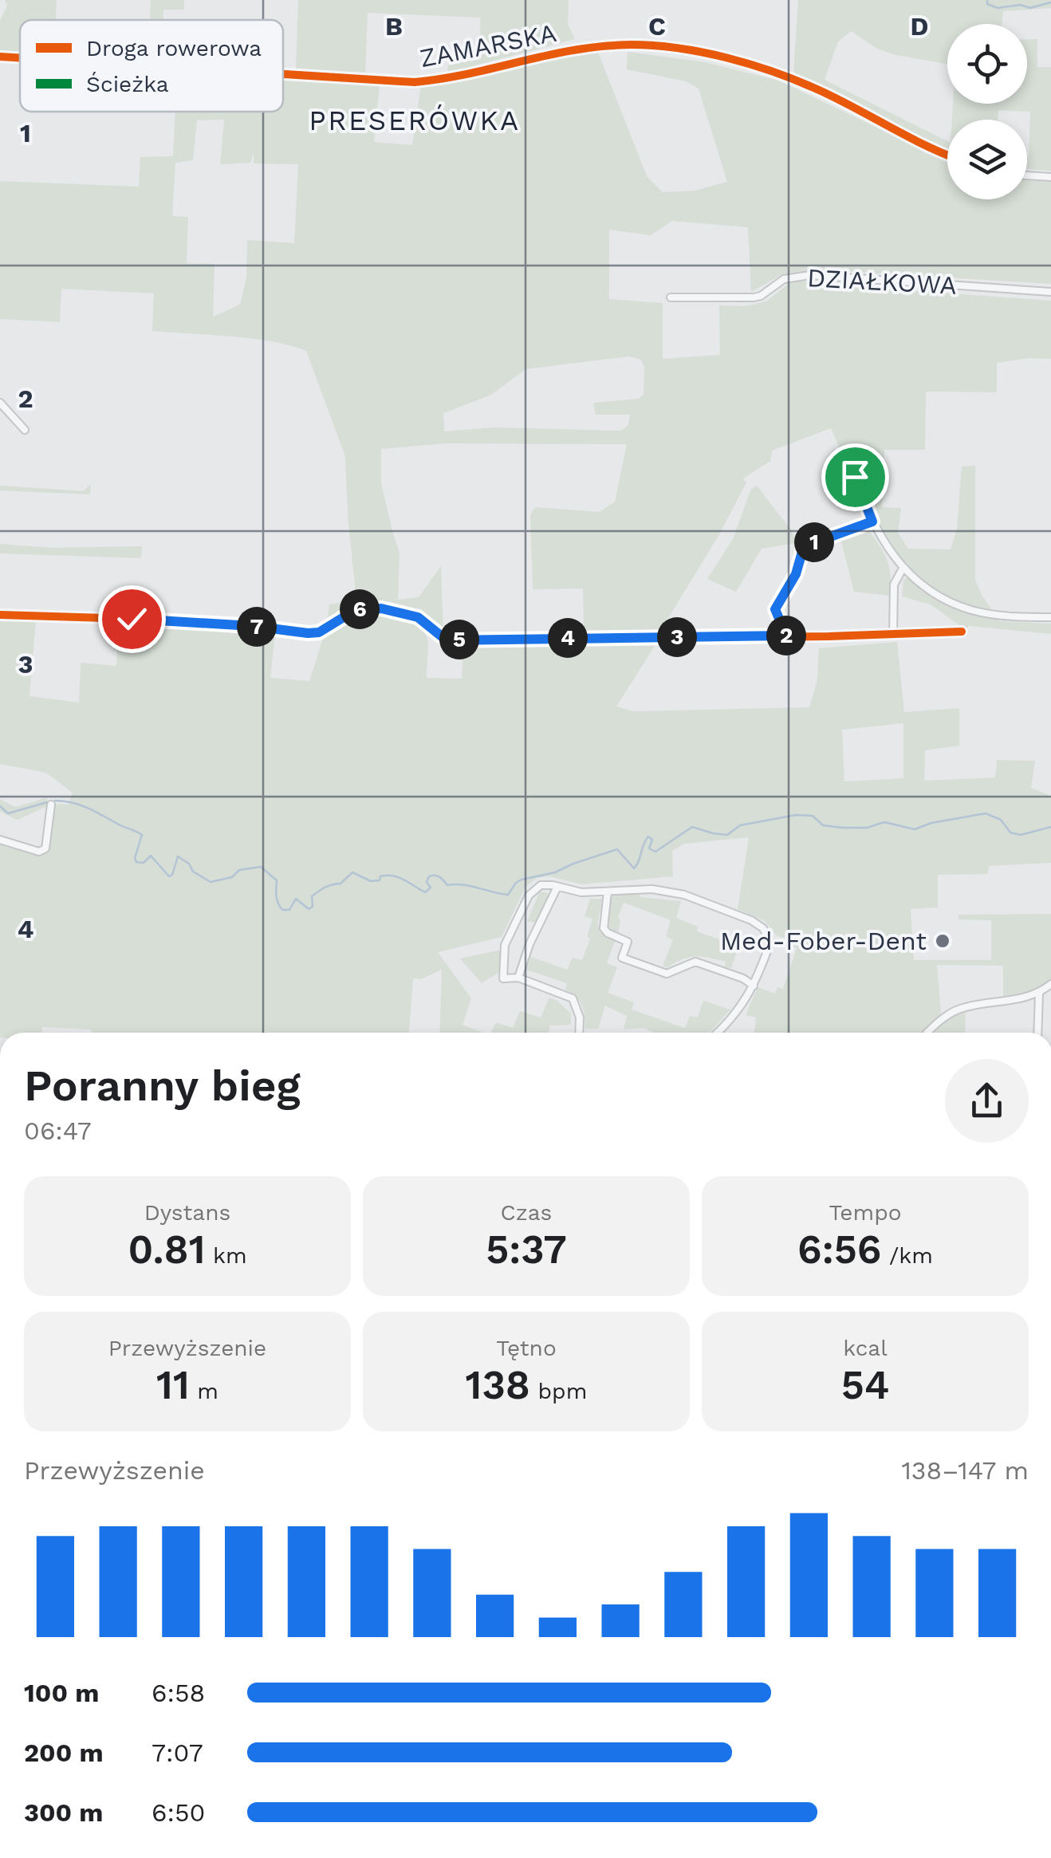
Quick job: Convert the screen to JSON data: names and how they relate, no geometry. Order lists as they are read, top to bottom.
{
  "streets": {
    "street": ["ZAMARSKA", "DZIAŁKOWA"]
  },
  "districts": ["PRESERÓWKA"],
  "places": ["Med-Fober-Dent"],
  "legend": ["Droga rowerowa", "Ścieżka"],
  "page": {
    "pins": [
      "1",
      "6",
      "7",
      "2",
      "3",
      "4",
      "5"
    ],
    "heading": ["Poranny bieg", "06:47"],
    "stats": [
      ["Dystans", "0.81 km"],
      ["Czas", "5:37"],
      ["Tempo", "6:56 /km"],
      ["Przewyższenie", "11 m"],
      ["Tętno", "138 bpm"],
      ["kcal", "54"]
    ],
    "chart": ["Przewyższenie", "138–147 m"],
    "list": [
      {
        "name": "100 m",
        "note": "6:58"
      },
      {
        "name": "200 m",
        "note": "7:07"
      },
      {
        "name": "300 m",
        "note": "6:50"
      }
    ]
  },
  "grid": {
    "columns": ["B", "C", "D"],
    "rows": [
      "1",
      "2",
      "3",
      "4"
    ]
  }
}
